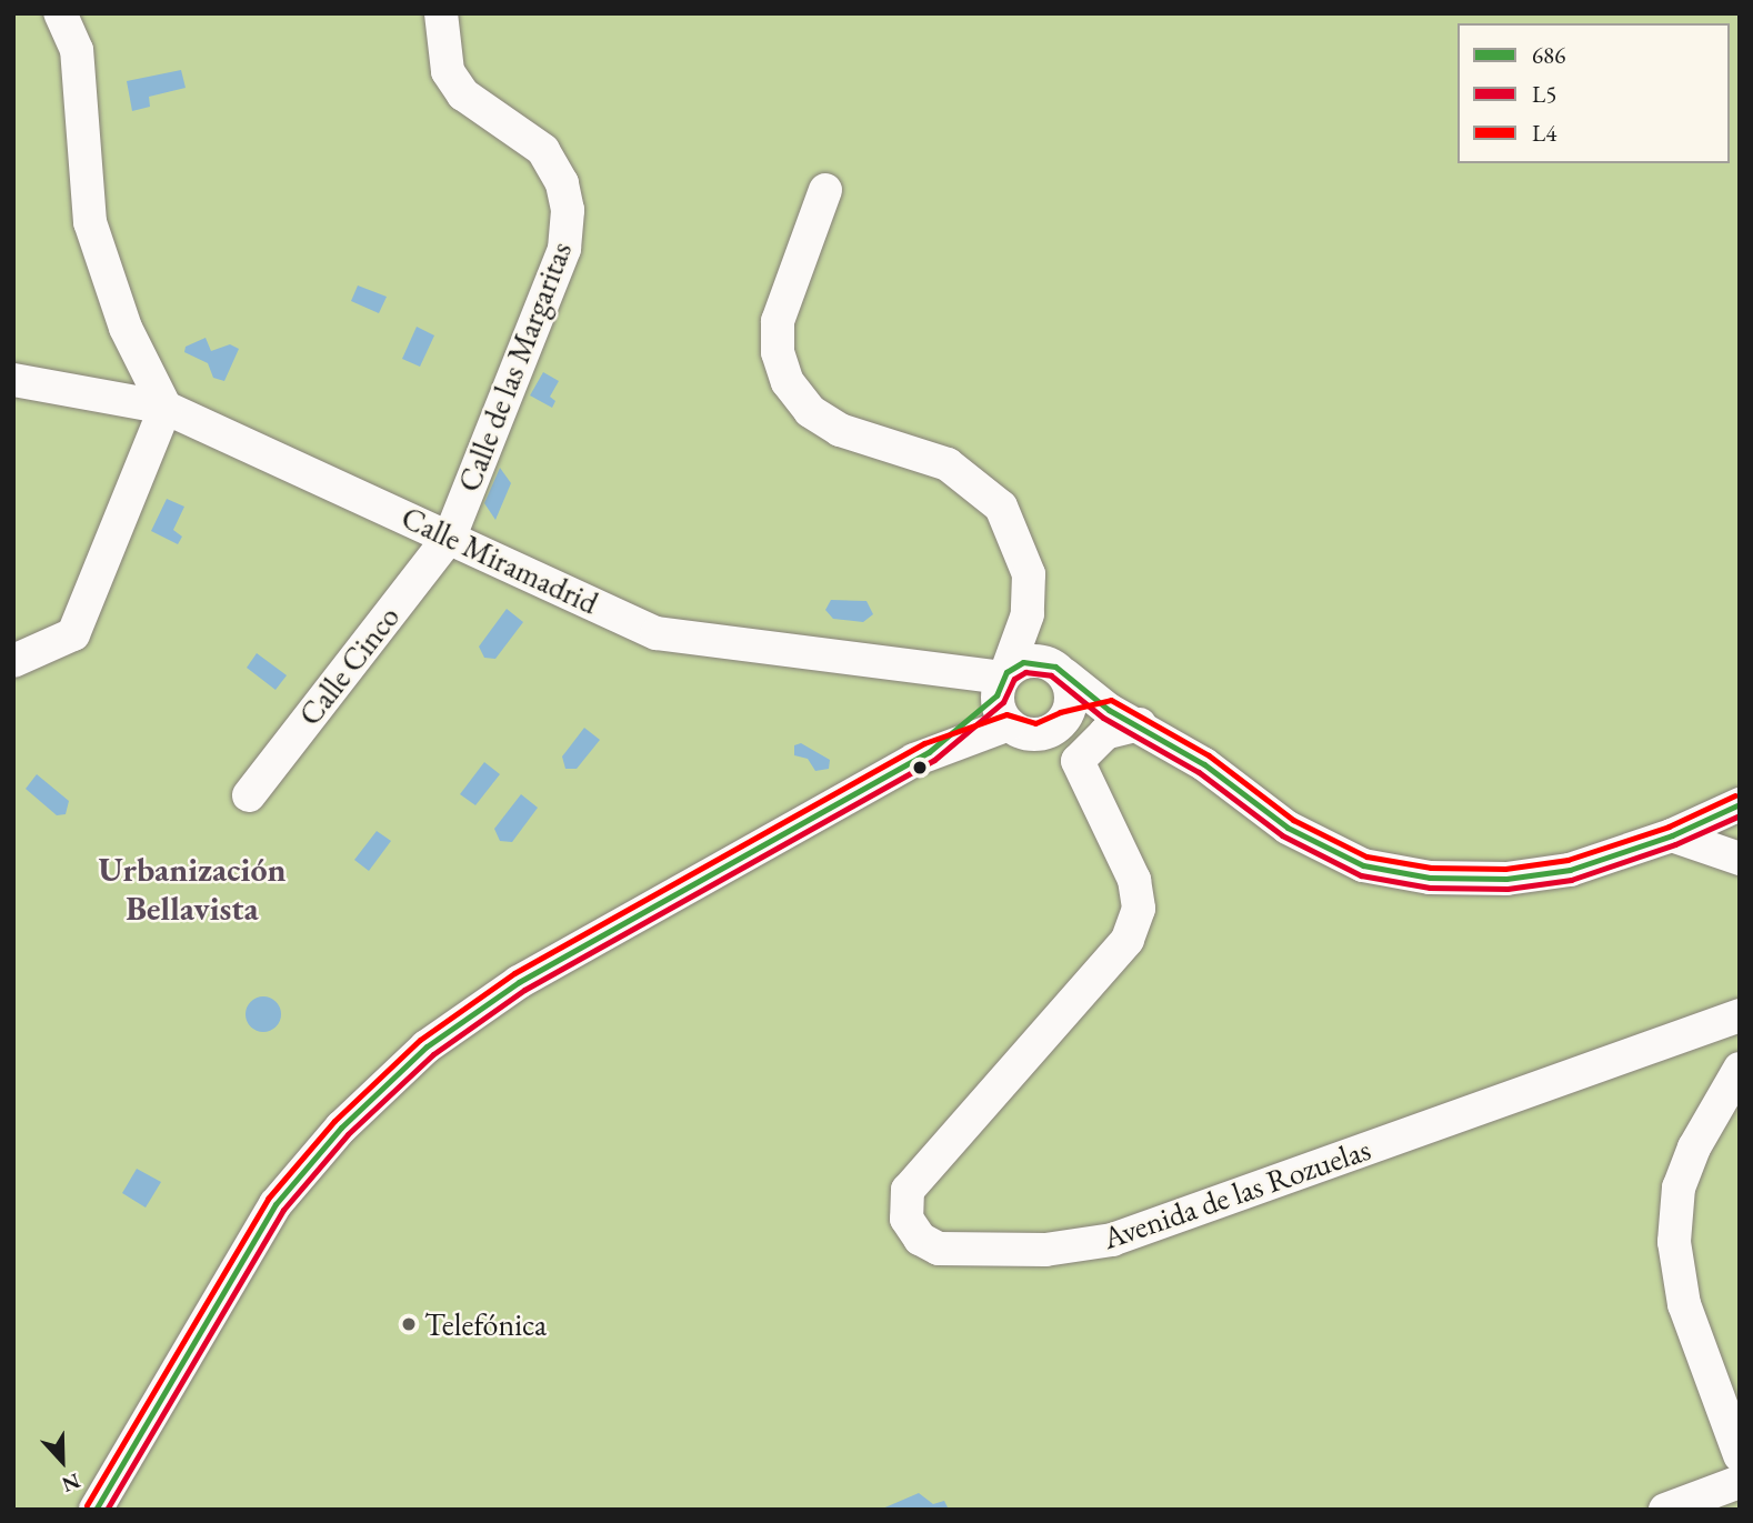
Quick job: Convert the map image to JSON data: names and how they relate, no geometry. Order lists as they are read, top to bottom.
{
  "streets": {
    "street": [
      "Calle de las Margaritas",
      "Calle Miramadrid",
      "Calle Cinco",
      "Avenida de las Rozuelas"
    ]
  },
  "crossings": [
    ["Calle de las Margaritas", "Calle Miramadrid"],
    ["Calle de las Margaritas", "Calle Cinco"],
    ["Calle Miramadrid", "Calle Cinco"],
    ["Calle Miramadrid", "Avenida de las Rozuelas"]
  ],
  "districts": ["Urbanización Bellavista"],
  "places": ["Telefónica"],
  "lines": ["transit line 686", "transit line L5", "transit line L4"],
  "legend": ["686", "L5", "L4"],
  "north": "bottom"
}
